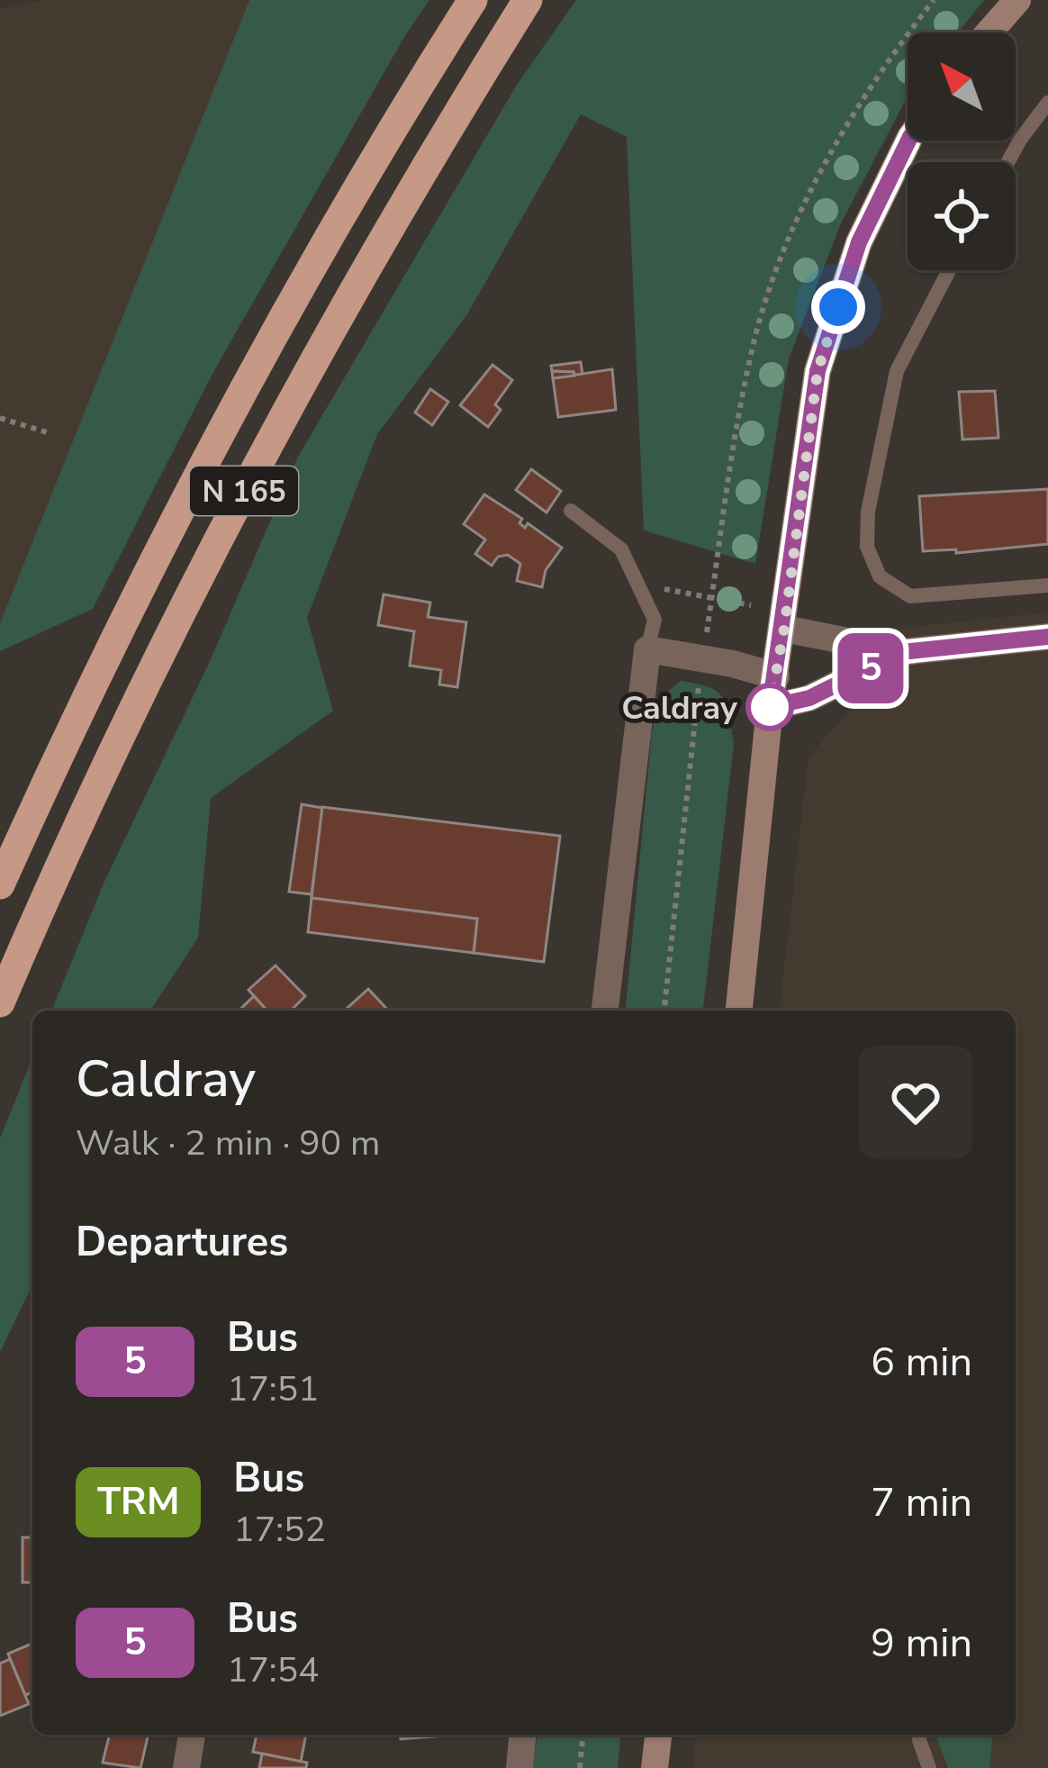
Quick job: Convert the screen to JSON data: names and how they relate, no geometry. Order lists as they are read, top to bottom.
{
  "streets": {
    "highway": ["N 165"]
  },
  "places": ["Caldray"],
  "lines": ["bus line 5"],
  "north": "top left",
  "page": {
    "on_map": "5",
    "heading": [
      ["Caldray", "Walk · 2 min · 90 m"],
      "Departures"
    ],
    "list": [
      {
        "mark": "5",
        "name": "Bus",
        "note": "17:51",
        "value": "6 min"
      },
      {
        "mark": "TRM",
        "name": "Bus",
        "note": "17:52",
        "value": "7 min"
      },
      {
        "mark": "5",
        "name": "Bus",
        "note": "17:54",
        "value": "9 min"
      }
    ]
  }
}
